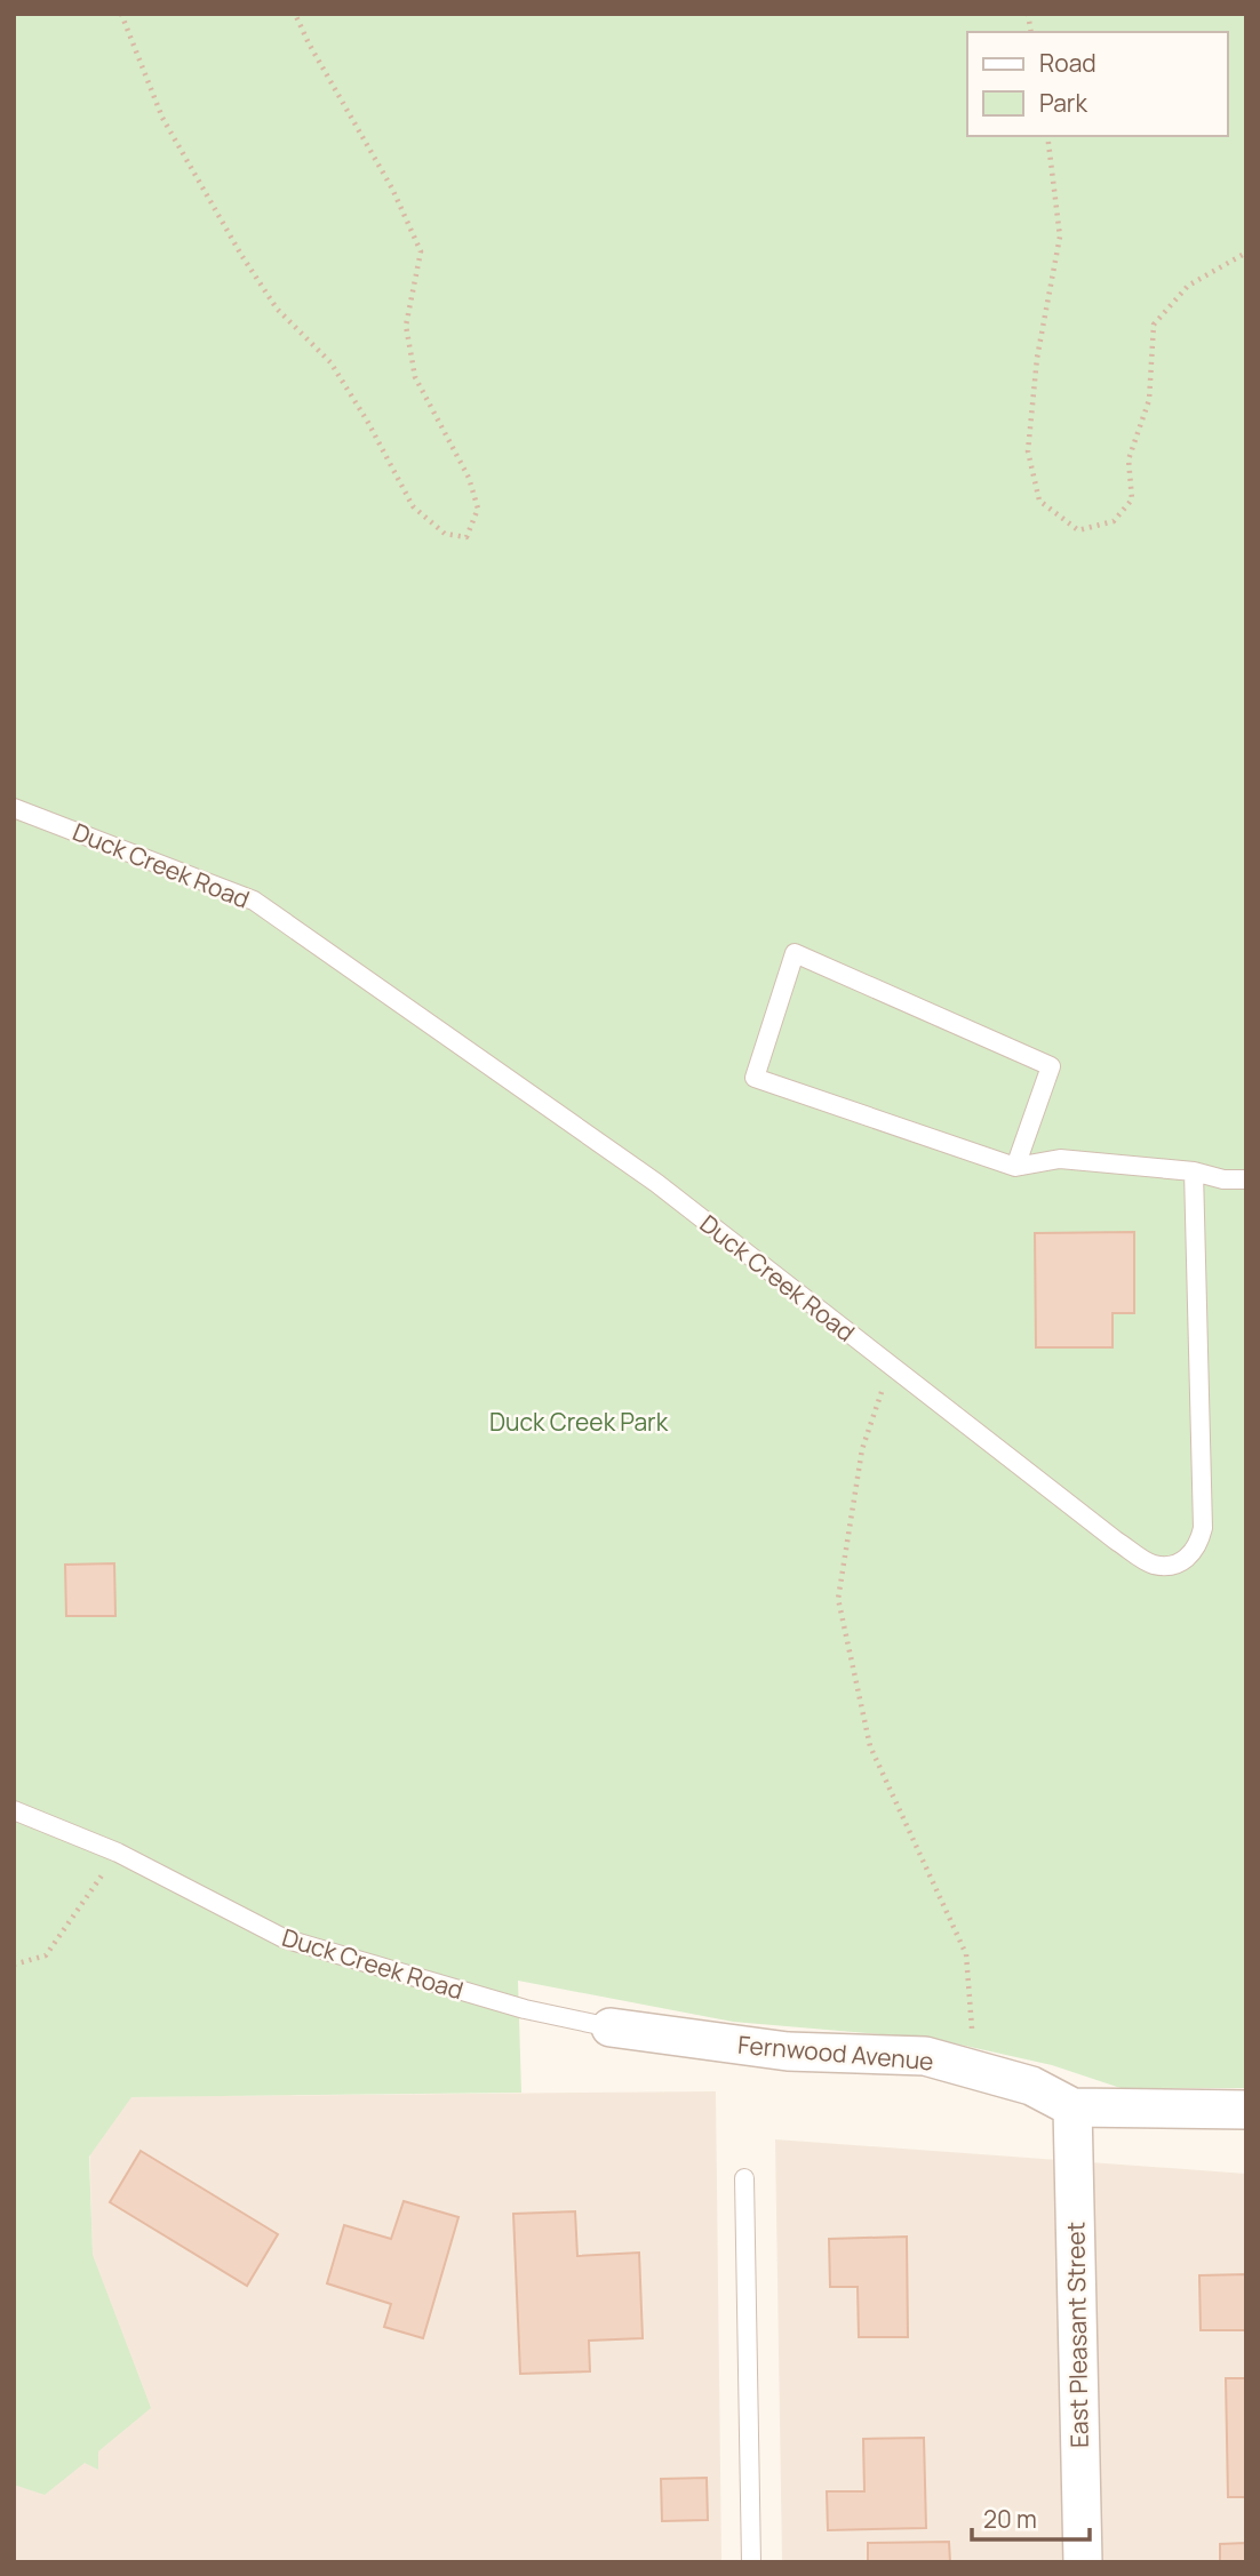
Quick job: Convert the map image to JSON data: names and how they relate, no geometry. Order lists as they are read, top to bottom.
{
  "streets": {
    "street": ["Fernwood Avenue", "East Pleasant Street"],
    "lane": ["Duck Creek Road"]
  },
  "crossings": [
    ["Duck Creek Road", "Fernwood Avenue"],
    ["Fernwood Avenue", "East Pleasant Street"]
  ],
  "parks": ["Duck Creek Park"],
  "legend": ["Road", "Park"],
  "scale_bar": "20 m"
}
